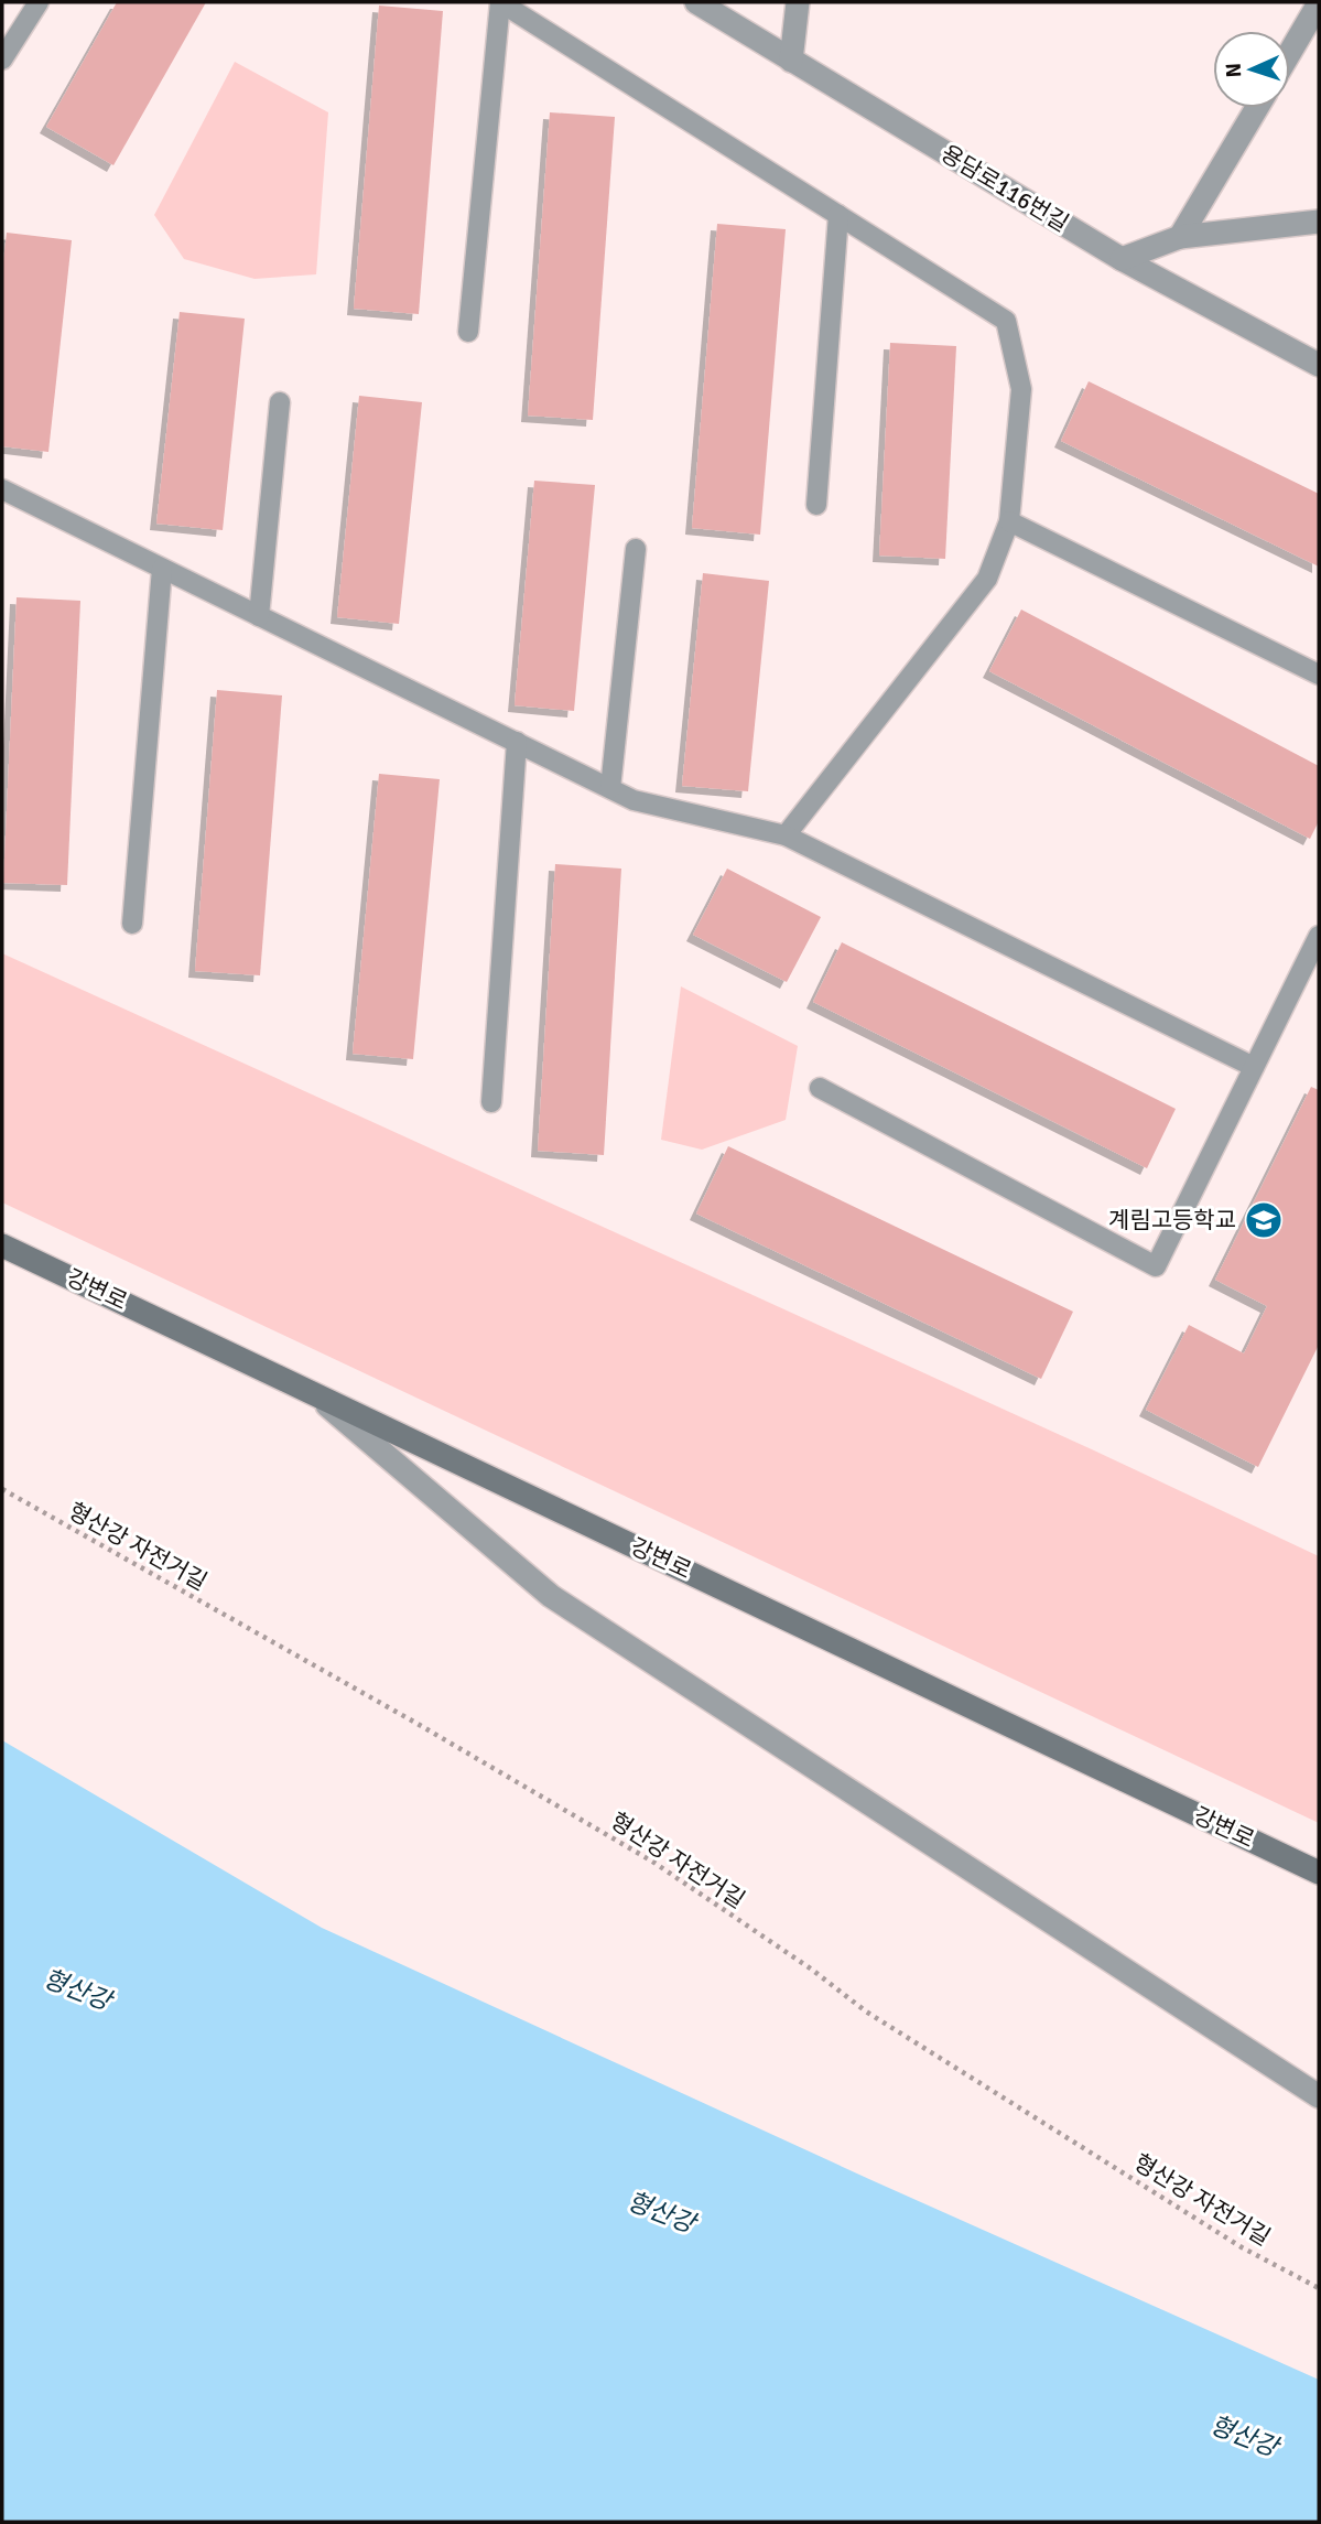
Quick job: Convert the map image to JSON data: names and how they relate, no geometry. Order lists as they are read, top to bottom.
{
  "streets": {
    "street": ["용담로116번길", "강변로"],
    "path": ["형산강 자전거길"]
  },
  "water": ["형산강"],
  "places": {
    "school or university": ["계림고등학교"]
  },
  "north": "left"
}
